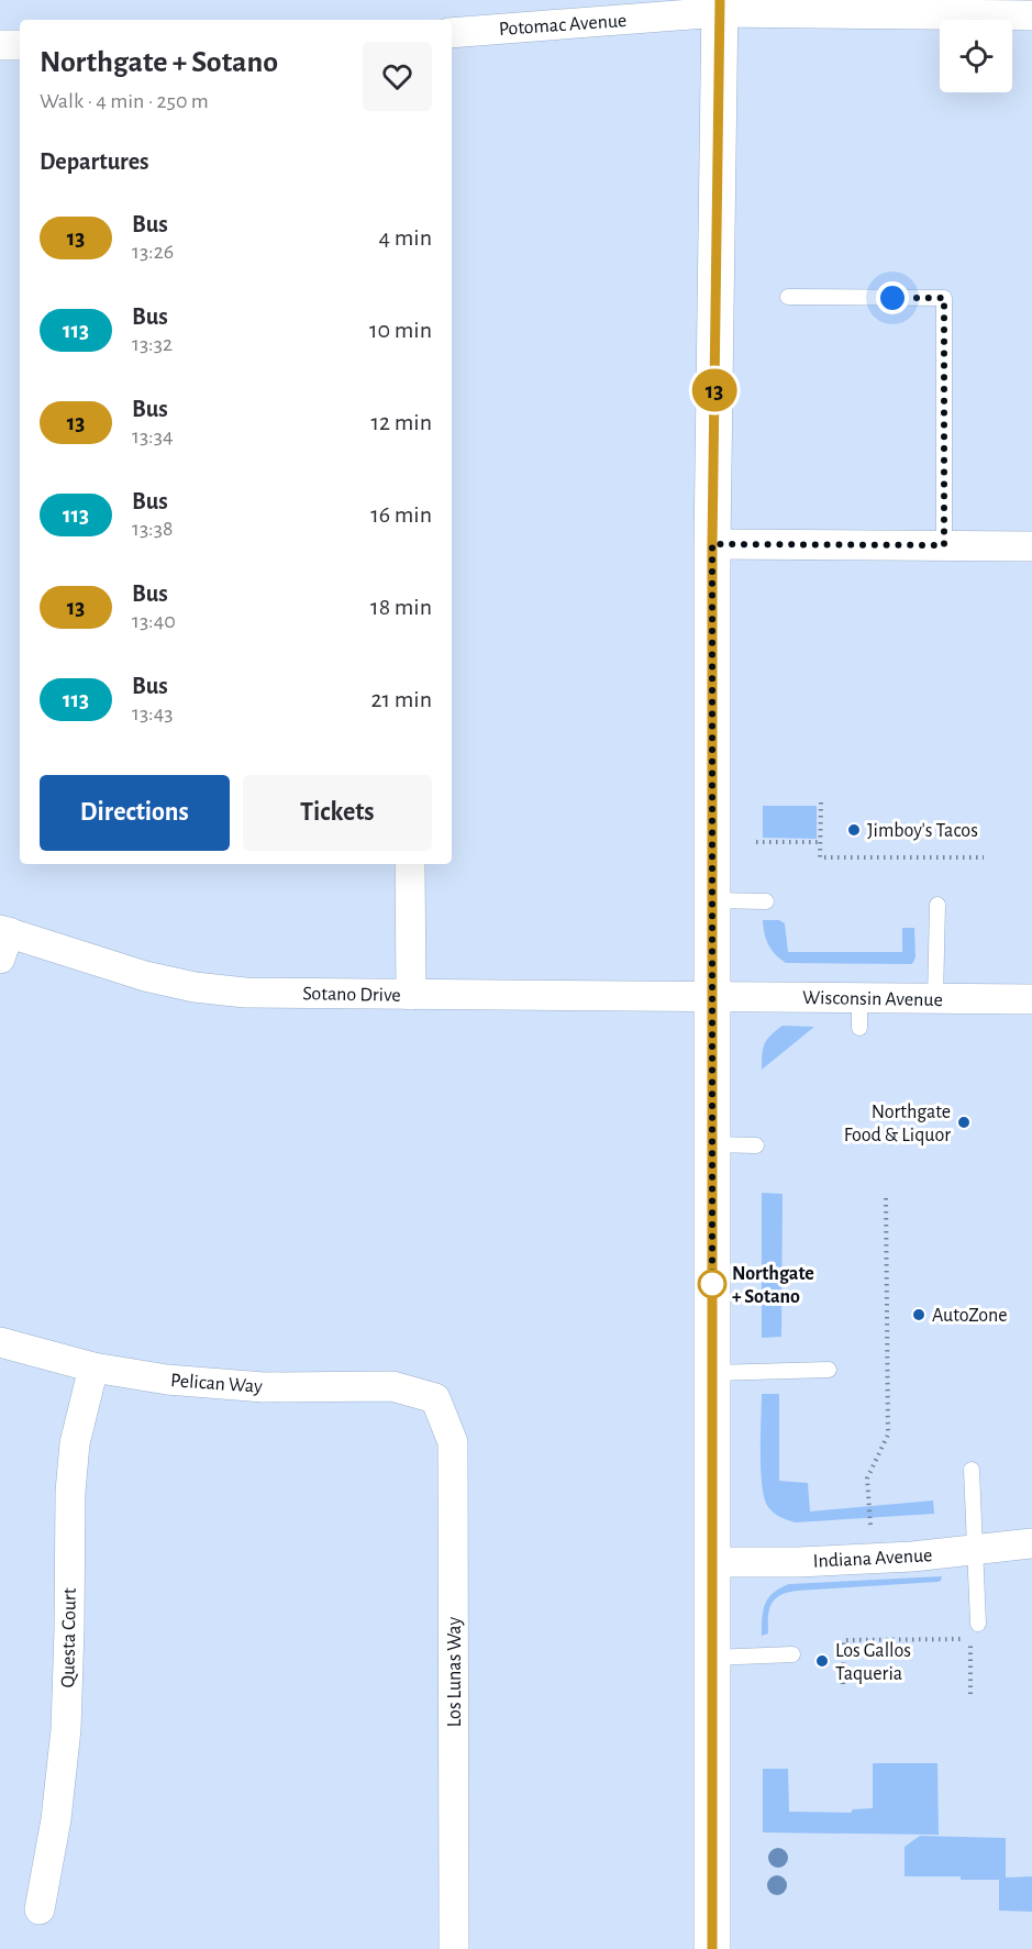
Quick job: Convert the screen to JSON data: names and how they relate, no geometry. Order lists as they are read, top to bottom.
{
  "streets": {
    "street": [
      "Potomac Avenue",
      "Sotano Drive",
      "Wisconsin Avenue",
      "Pelican Way",
      "Indiana Avenue",
      "Questa Court",
      "Los Lunas Way"
    ]
  },
  "crossings": [
    ["Sotano Drive", "Wisconsin Avenue"],
    ["Pelican Way", "Questa Court"],
    ["Pelican Way", "Los Lunas Way"]
  ],
  "places": [
    "Jimboy's Tacos",
    "Northgate Food & Liquor",
    "Northgate + Sotano",
    "AutoZone",
    "Los Gallos Taqueria"
  ],
  "lines": ["bus line 13"],
  "page": {
    "on_map": "13",
    "heading": [
      ["Northgate + Sotano", "Walk · 4 min · 250 m"],
      "Departures"
    ],
    "list": [
      {
        "mark": "13",
        "name": "Bus",
        "note": "13:26",
        "value": "4 min"
      },
      {
        "mark": "113",
        "name": "Bus",
        "note": "13:32",
        "value": "10 min"
      },
      {
        "mark": "13",
        "name": "Bus",
        "note": "13:34",
        "value": "12 min"
      },
      {
        "mark": "113",
        "name": "Bus",
        "note": "13:38",
        "value": "16 min"
      },
      {
        "mark": "13",
        "name": "Bus",
        "note": "13:40",
        "value": "18 min"
      },
      {
        "mark": "113",
        "name": "Bus",
        "note": "13:43",
        "value": "21 min"
      }
    ],
    "buttons": ["Directions", "Tickets"]
  }
}
